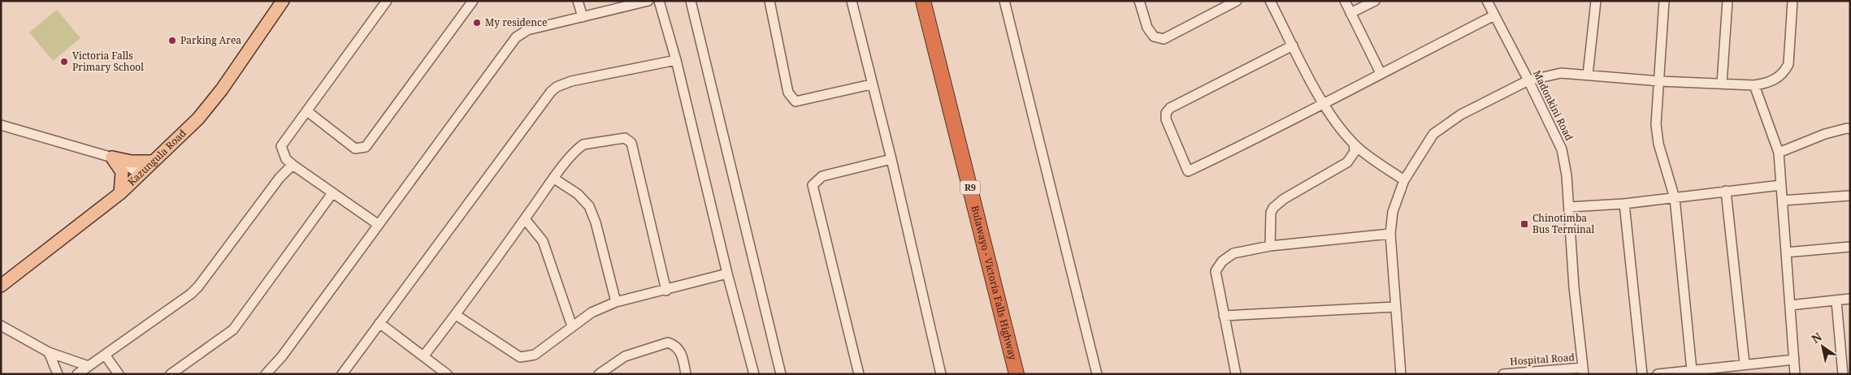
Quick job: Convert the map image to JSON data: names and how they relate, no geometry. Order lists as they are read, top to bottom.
{
  "streets": {
    "highway": ["R9", "Bulawayo - Victoria Falls Highway"],
    "main road": ["Kazungula Road"],
    "street": ["Madonkini Road", "Hospital Road"]
  },
  "crossings": [
    ["Madonkini Road", "Hospital Road"]
  ],
  "places": {
    "other": ["My residence", "Parking Area", "Victoria Falls Primary School"],
    "transit": ["Chinotimba Bus Terminal"]
  },
  "north": "top left"
}
